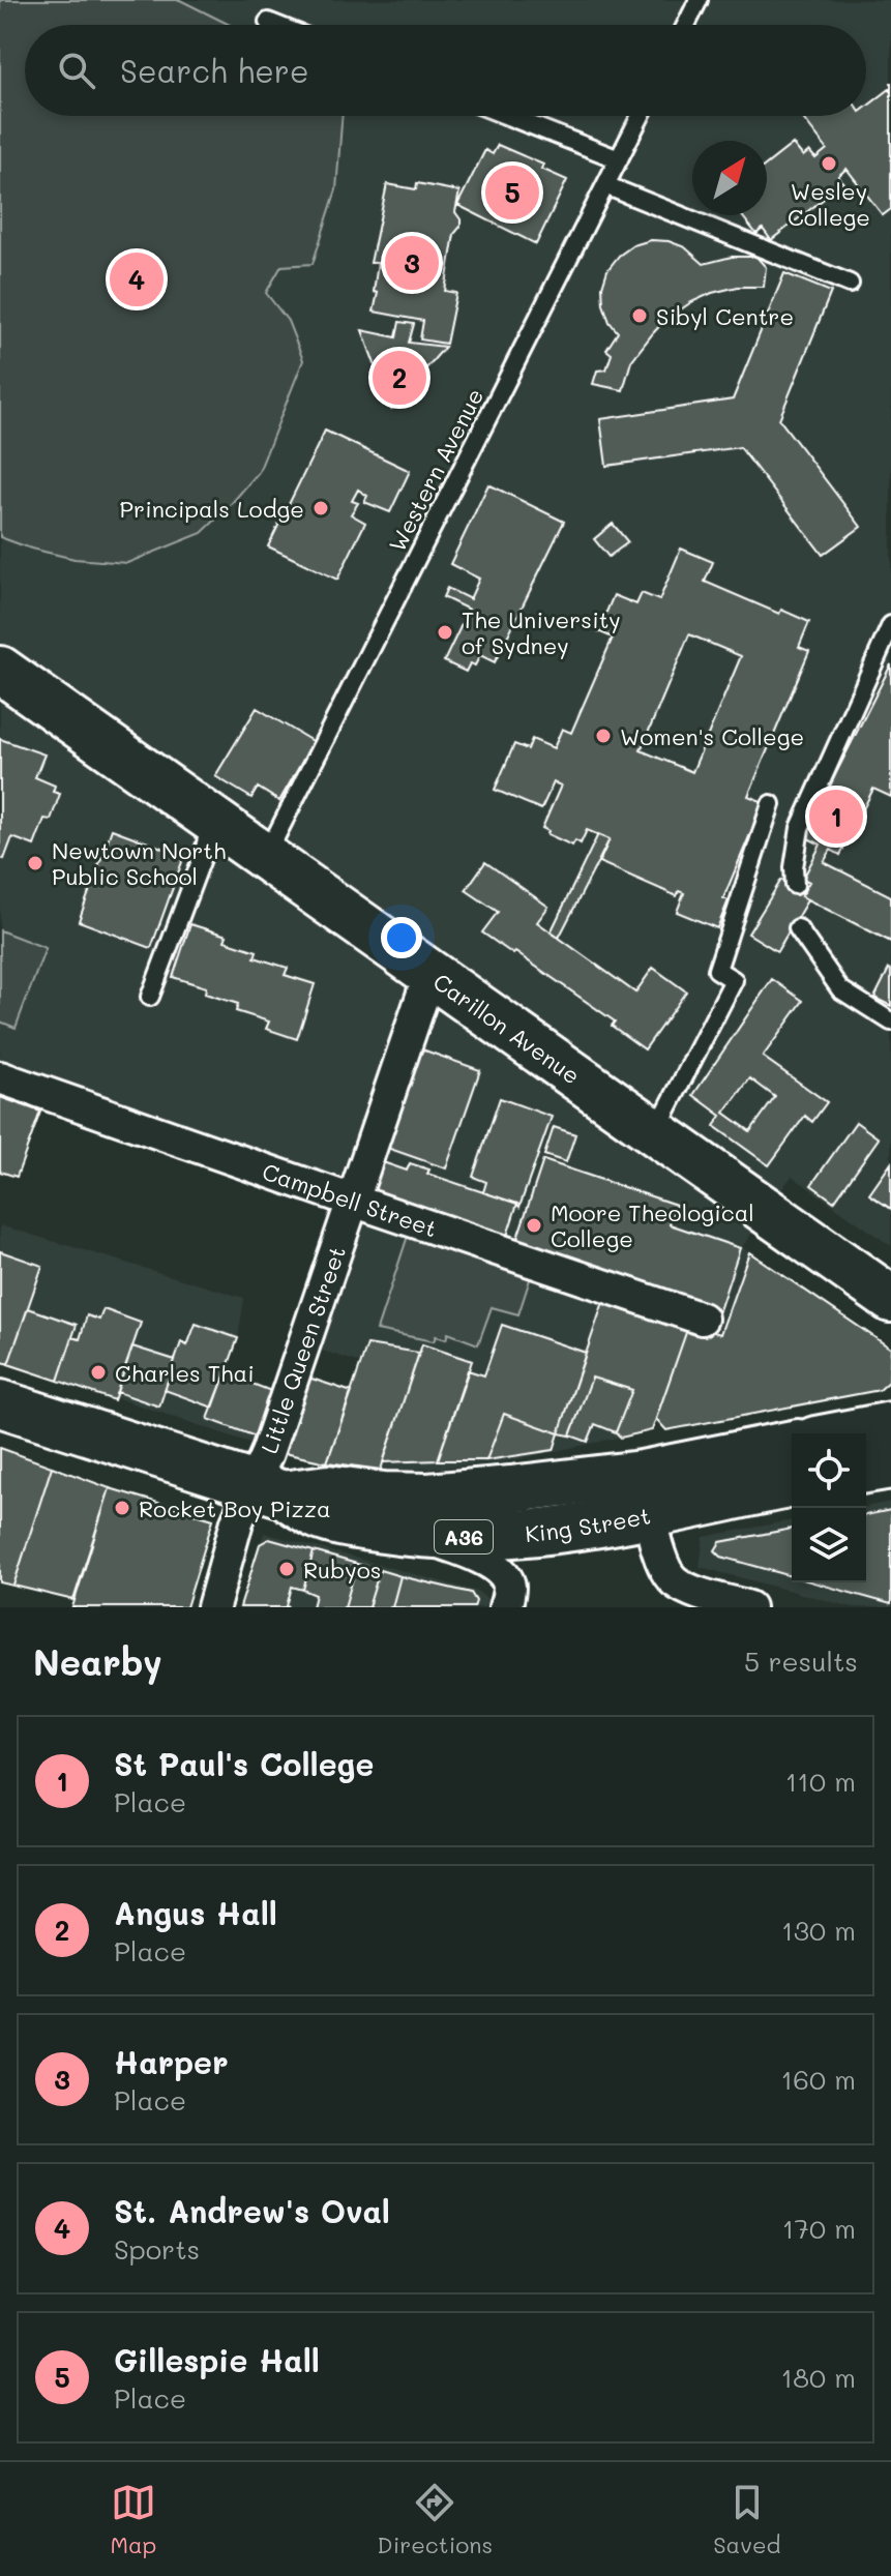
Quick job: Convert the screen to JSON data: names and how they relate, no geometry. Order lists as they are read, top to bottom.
{
  "streets": {
    "main road": ["Carillon Avenue", "King Street", "A36"],
    "street": ["Campbell Street", "Little Queen Street"],
    "lane": ["Western Avenue"]
  },
  "crossings": [
    ["Western Avenue", "Carillon Avenue"],
    ["Carillon Avenue", "Little Queen Street"],
    ["Campbell Street", "Little Queen Street"],
    ["Little Queen Street", "King Street"]
  ],
  "places": [
    "Wesley College",
    "Sibyl Centre",
    "Principals Lodge",
    "The University of Sydney",
    "Women's College",
    "Newtown North Public School",
    "Moore Theological College",
    "Charles Thai",
    "Rocket Boy Pizza",
    "Rubyos"
  ],
  "north": "top right",
  "page": {
    "search": "Search here",
    "pins": [
      "5",
      "3",
      "4",
      "2",
      "1"
    ],
    "heading": ["Nearby", "5 results"],
    "list": [
      {
        "mark": "1",
        "name": "St Paul's College",
        "note": "Place",
        "value": "110 m"
      },
      {
        "mark": "2",
        "name": "Angus Hall",
        "note": "Place",
        "value": "130 m"
      },
      {
        "mark": "3",
        "name": "Harper",
        "note": "Place",
        "value": "160 m"
      },
      {
        "mark": "4",
        "name": "St. Andrew's Oval",
        "note": "Sports",
        "value": "170 m"
      },
      {
        "mark": "5",
        "name": "Gillespie Hall",
        "note": "Place",
        "value": "180 m"
      }
    ],
    "nav": ["Map", "Directions", "Saved"]
  }
}
